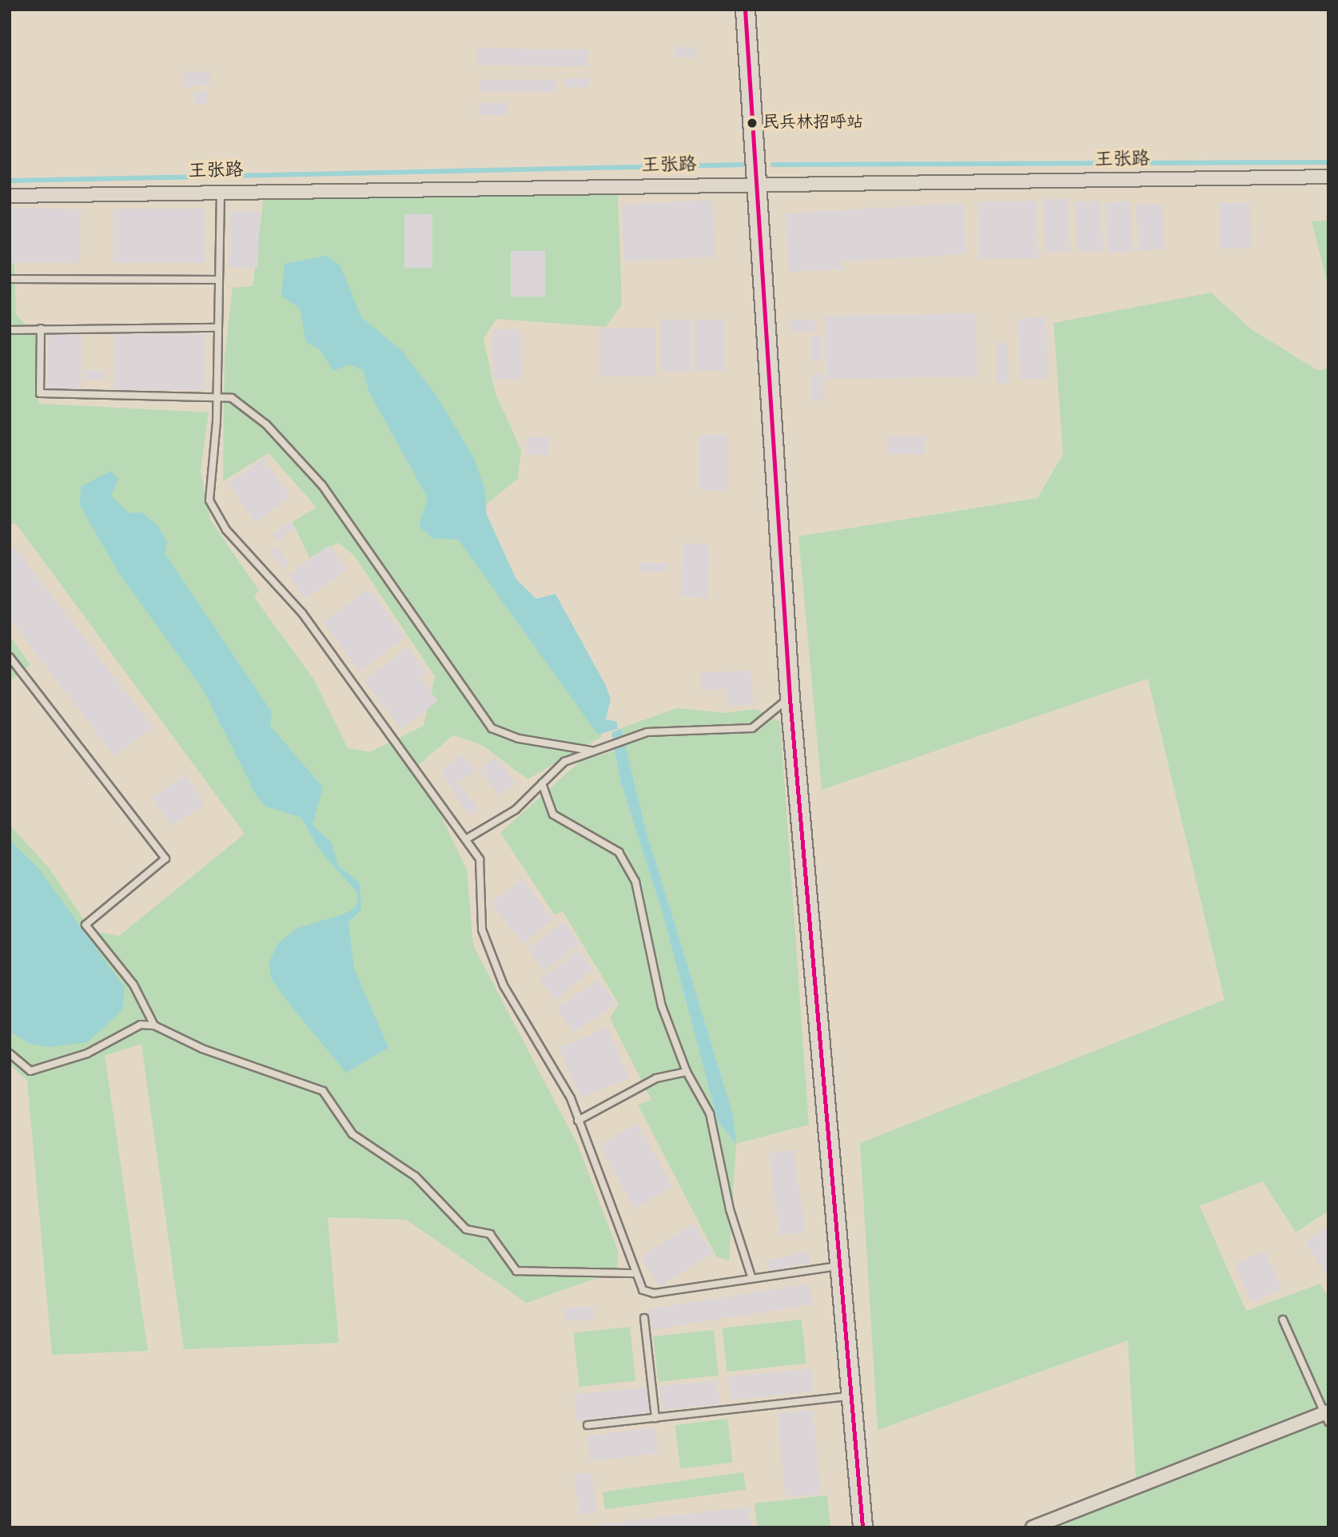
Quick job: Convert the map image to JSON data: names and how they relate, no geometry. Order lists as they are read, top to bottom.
{
  "streets": {
    "street": ["王张路"]
  },
  "places": ["民兵林招呼站"]
}
